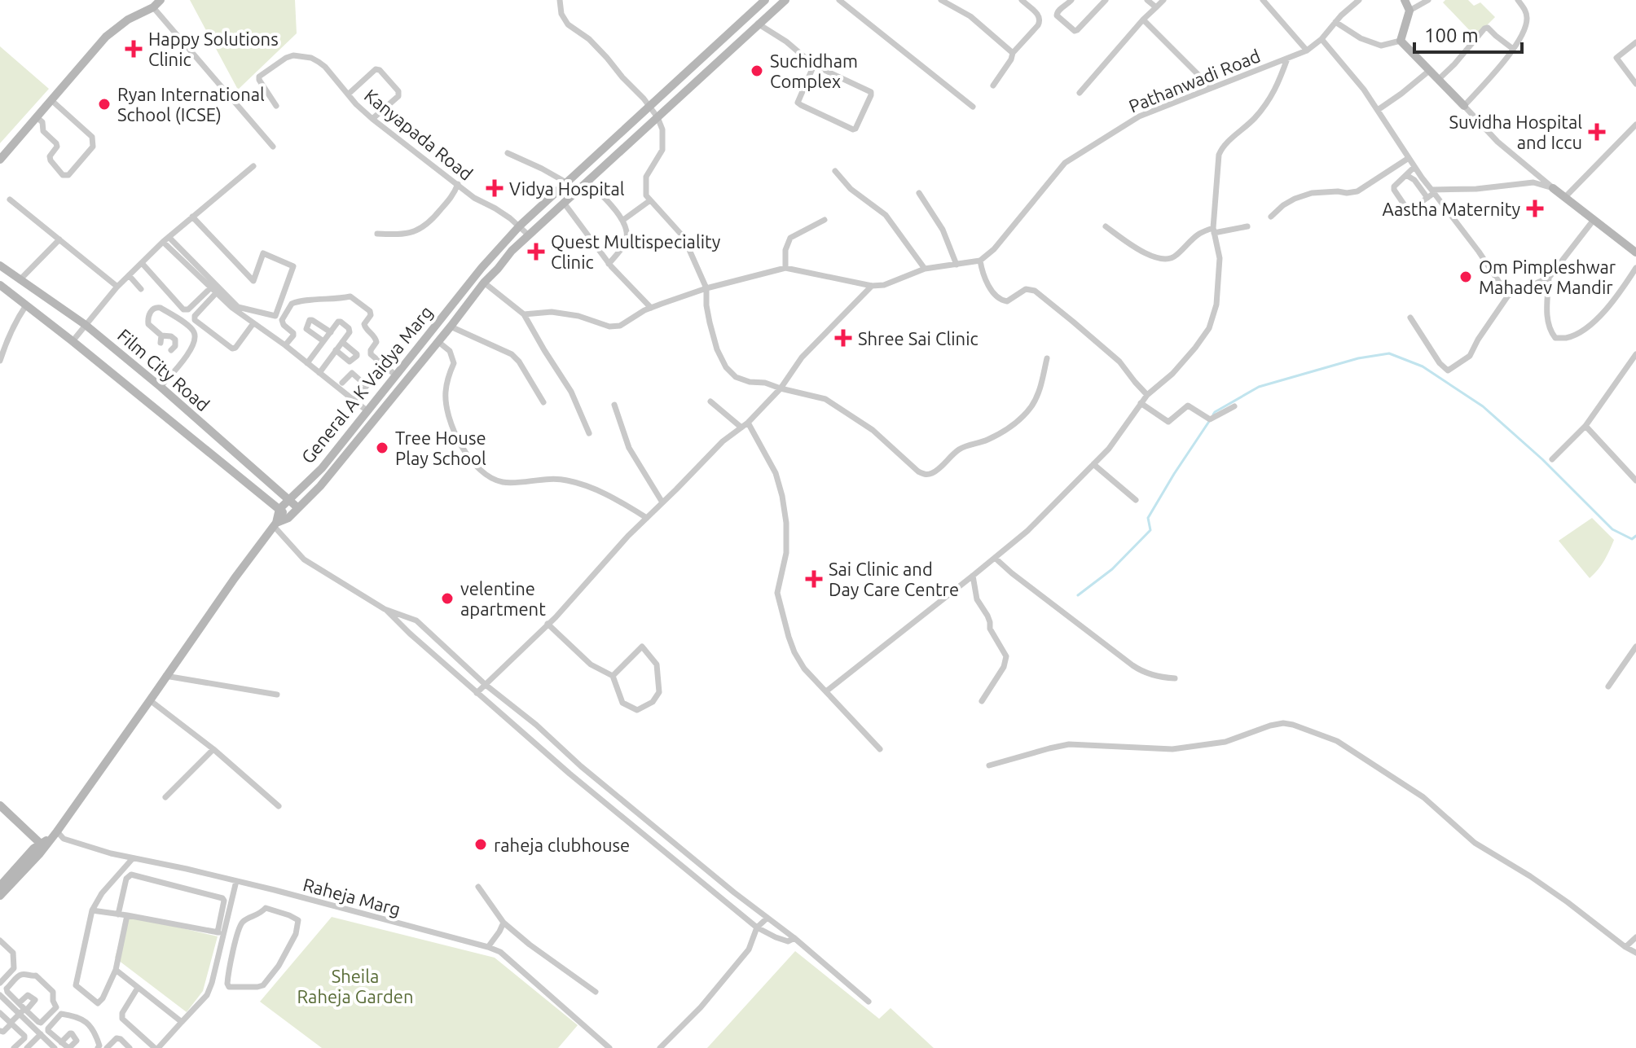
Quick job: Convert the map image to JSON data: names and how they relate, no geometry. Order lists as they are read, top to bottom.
{
  "streets": {
    "main road": ["Film City Road", "General A K Vaidya Marg"],
    "street": ["Pathanwadi Road", "Kanyapada Road", "Raheja Marg"]
  },
  "crossings": [
    ["Kanyapada Road", "General A K Vaidya Marg"],
    ["Film City Road", "General A K Vaidya Marg"]
  ],
  "parks": ["Sheila Raheja Garden"],
  "places": {
    "health": [
      "Happy Solutions Clinic",
      "Suvidha Hospital and Iccu",
      "Vidya Hospital",
      "Aastha Maternity",
      "Quest Multispeciality Clinic",
      "Shree Sai Clinic",
      "Sai Clinic and Day Care Centre"
    ],
    "other": [
      "Suchidham Complex",
      "Ryan International School (ICSE)",
      "Om Pimpleshwar Mahadev Mandir",
      "Tree House Play School",
      "velentine apartment",
      "raheja clubhouse"
    ]
  },
  "scale_bar": "100 m"
}
